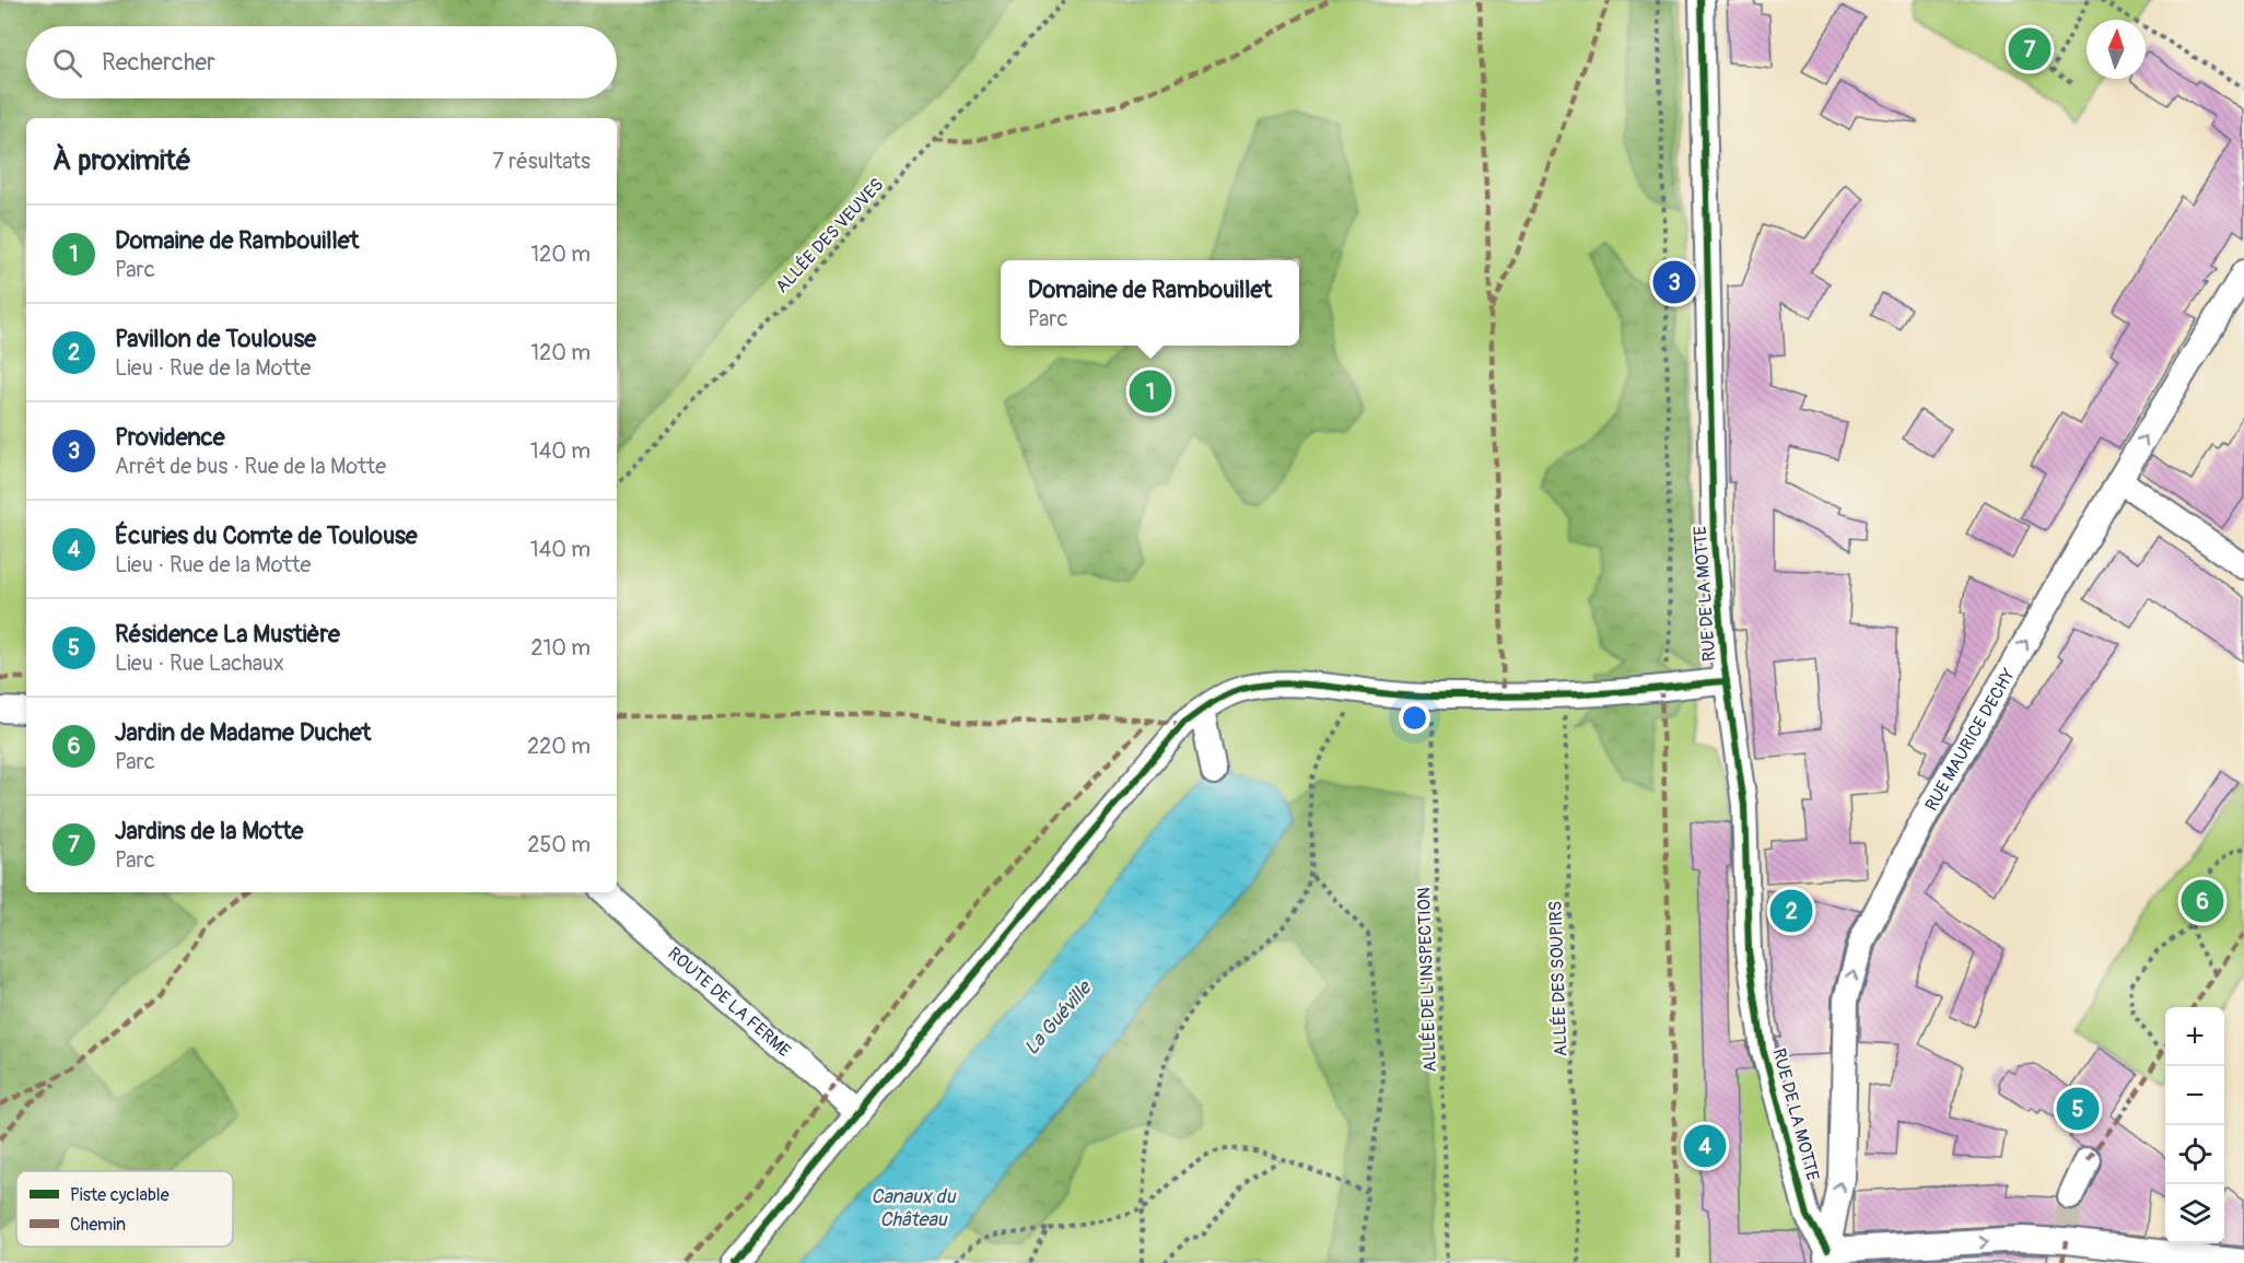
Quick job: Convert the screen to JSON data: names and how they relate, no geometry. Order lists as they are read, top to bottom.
{
  "streets": {
    "street": ["RUE DE LA MOTTE", "RUE MAURICE DECHY", "ROUTE DE LA FERME"],
    "path": ["ALLÉE DES VEUVES", "ALLÉE DES SOUPIRS", "ALLÉE DE L'INSPECTION"]
  },
  "crossings": [
    ["RUE DE LA MOTTE", "RUE MAURICE DECHY"]
  ],
  "one_way": ["RUE MAURICE DECHY"],
  "water": ["La Guéville", "Canaux du Château"],
  "legend": ["Piste cyclable", "Chemin"],
  "north": "top",
  "page": {
    "pins": [
      "7",
      "3",
      "1",
      "6",
      "2",
      "5",
      "4"
    ],
    "search": "Rechercher",
    "heading": ["À proximité", "7 résultats"],
    "list": [
      {
        "mark": "1",
        "name": "Domaine de Rambouillet",
        "note": "Parc",
        "value": "120 m"
      },
      {
        "mark": "2",
        "name": "Pavillon de Toulouse",
        "note": "Lieu · Rue de la Motte",
        "value": "120 m"
      },
      {
        "mark": "3",
        "name": "Providence",
        "note": "Arrêt de bus · Rue de la Motte",
        "value": "140 m"
      },
      {
        "mark": "4",
        "name": "Écuries du Comte de Toulouse",
        "note": "Lieu · Rue de la Motte",
        "value": "140 m"
      },
      {
        "mark": "5",
        "name": "Résidence La Mustière",
        "note": "Lieu · Rue Lachaux",
        "value": "210 m"
      },
      {
        "mark": "6",
        "name": "Jardin de Madame Duchet",
        "note": "Parc",
        "value": "220 m"
      },
      {
        "mark": "7",
        "name": "Jardins de la Motte",
        "note": "Parc",
        "value": "250 m"
      }
    ],
    "popup": ["Domaine de Rambouillet", "Parc"],
    "map_buttons": ["+", "−"]
  }
}
